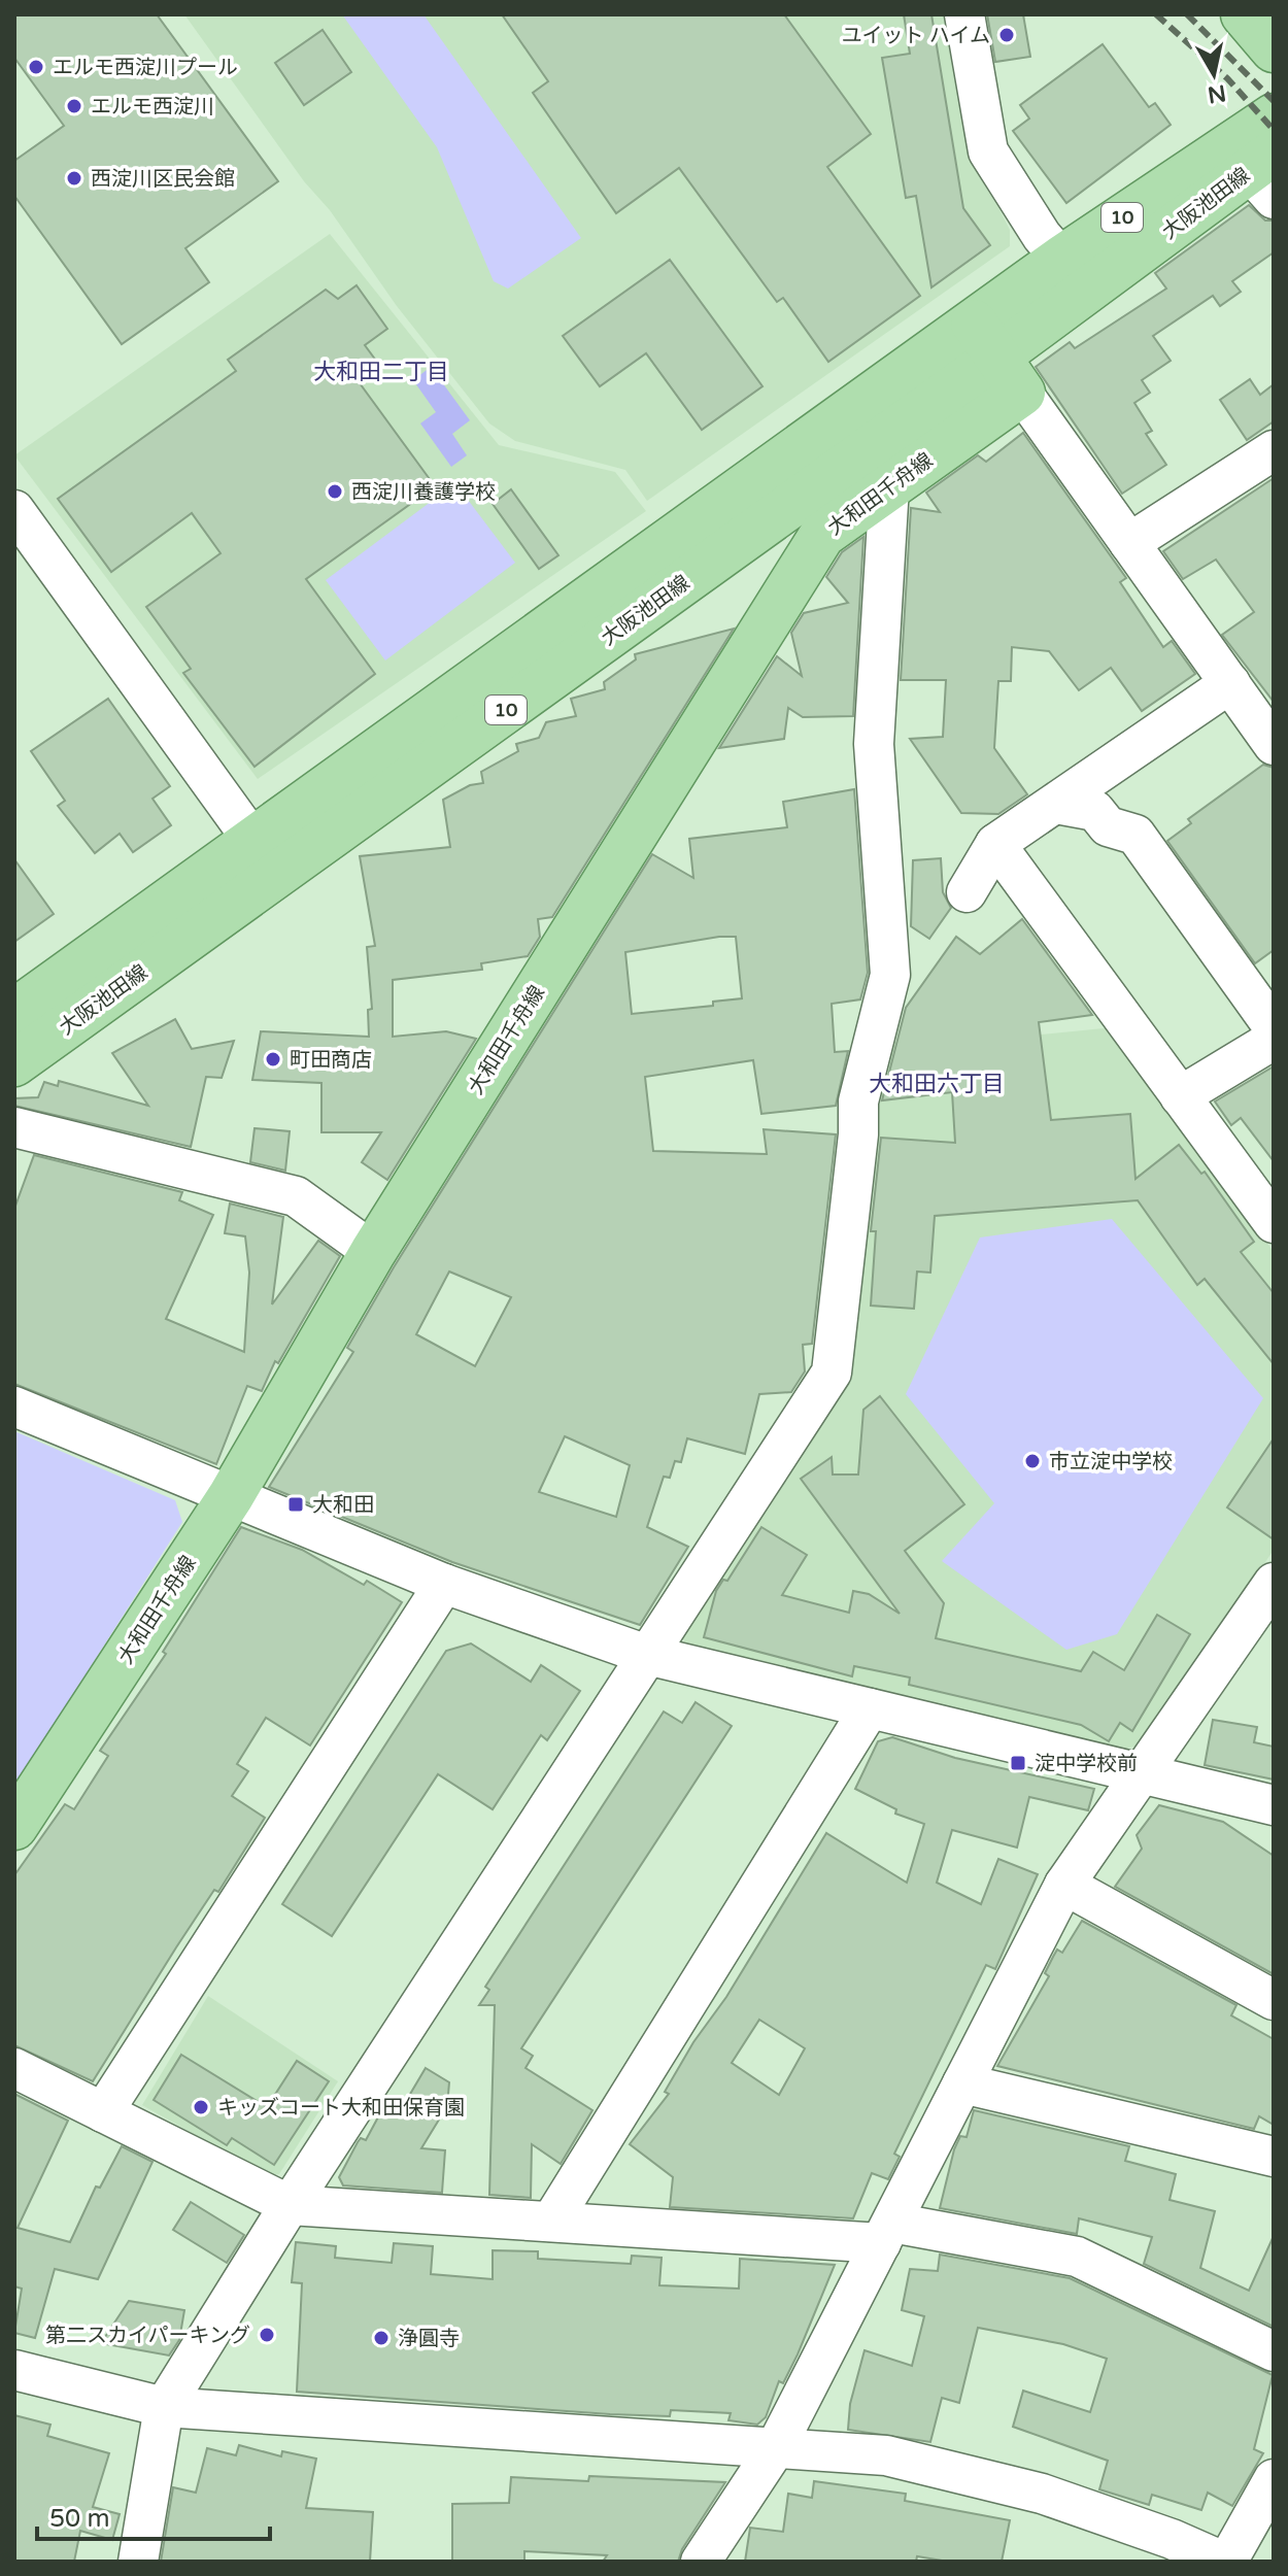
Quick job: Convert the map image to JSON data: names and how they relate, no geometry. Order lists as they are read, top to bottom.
{
  "streets": {
    "main road": ["大阪池田線", "10", "大和田千舟線"]
  },
  "districts": ["大和田二丁目", "大和田六丁目"],
  "places": {
    "other": [
      "ユイット ハイム",
      "エルモ西淀川プール",
      "エルモ西淀川",
      "西淀川区民会館",
      "西淀川養護学校",
      "町田商店",
      "市立淀中学校",
      "キッズコート大和田保育園",
      "第二スカイパーキング",
      "浄圓寺"
    ],
    "transit": ["大和田", "淀中学校前"]
  },
  "scale_bar": "50 m",
  "north": "bottom"
}
